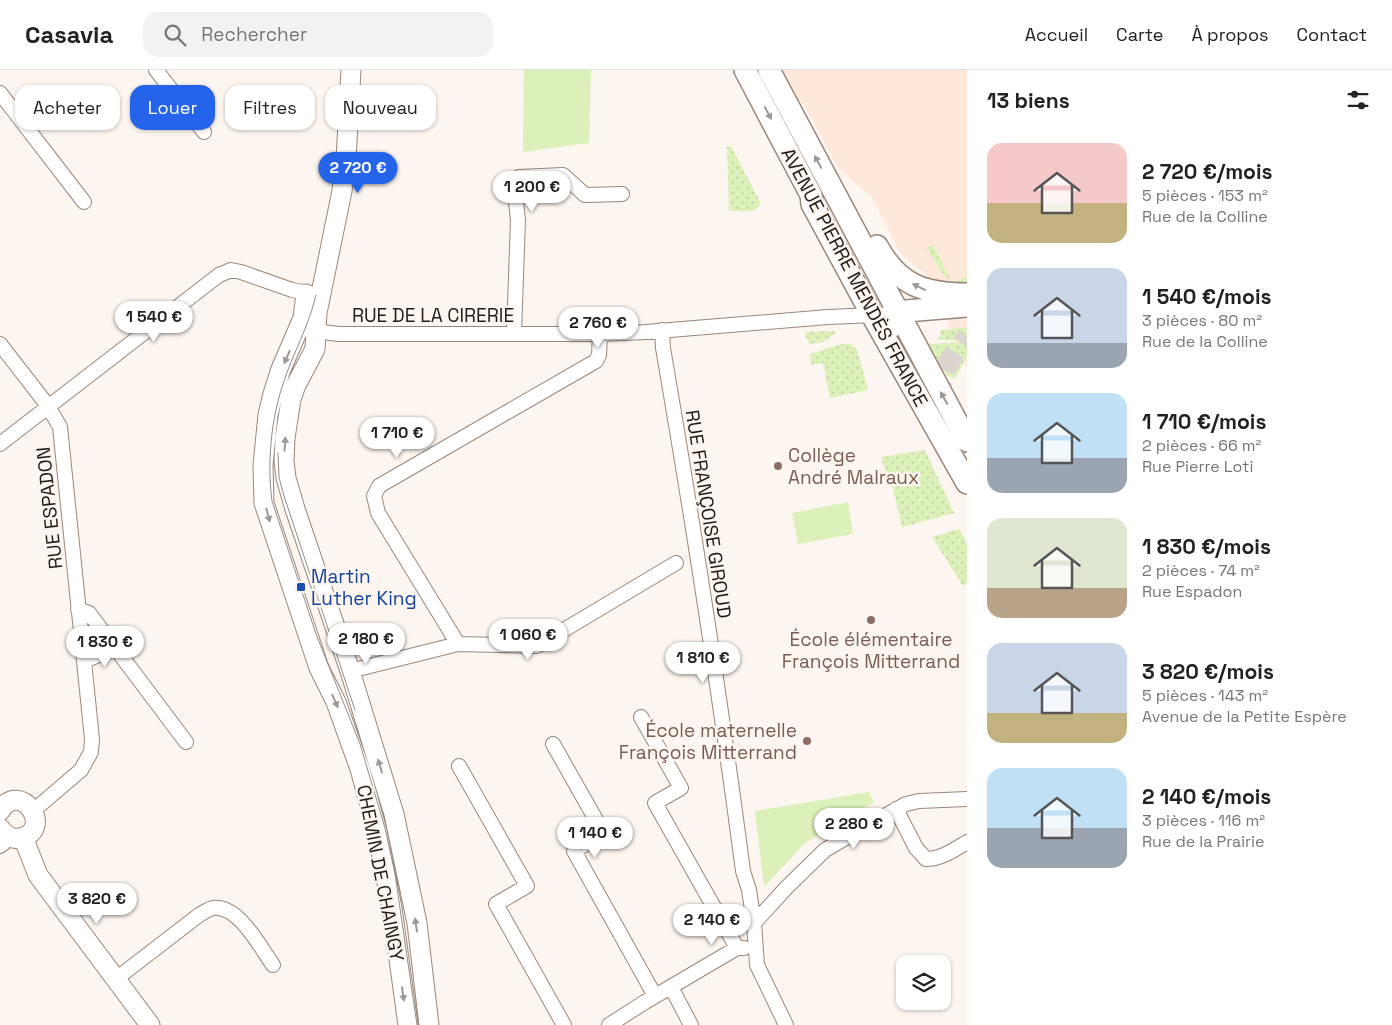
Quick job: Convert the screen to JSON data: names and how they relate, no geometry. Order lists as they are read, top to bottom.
{
  "streets": {
    "main road": ["AVENUE PIERRE MENDÈS FRANCE"],
    "street": [
      "RUE DE LA CIRERIE",
      "RUE ESPADON",
      "RUE FRANÇOISE GIROUD",
      "CHEMIN DE CHAINGY"
    ]
  },
  "crossings": [
    ["AVENUE PIERRE MENDÈS FRANCE", "RUE DE LA CIRERIE"],
    ["RUE DE LA CIRERIE", "RUE ESPADON"],
    ["RUE DE LA CIRERIE", "RUE FRANÇOISE GIROUD"],
    ["RUE DE LA CIRERIE", "CHEMIN DE CHAINGY"]
  ],
  "places": {
    "other": ["Collège André Malraux", "École élémentaire François Mitterrand", "École maternelle François Mitterrand"],
    "transit": ["Martin Luther King"]
  },
  "page": {
    "header": "Casavia",
    "search": "Rechercher",
    "nav": [
      "Accueil",
      "Carte",
      "À propos",
      "Contact"
    ],
    "heading": "13 biens",
    "chip": [
      "Acheter",
      "Louer",
      "Filtres",
      "Nouveau"
    ],
    "list": [
      {
        "name": "2 720 €/mois",
        "note": "5 pièces · 153 m² · Rue de la Colline"
      },
      {
        "name": "1 540 €/mois",
        "note": "3 pièces · 80 m² · Rue de la Colline"
      },
      {
        "name": "1 710 €/mois",
        "note": "2 pièces · 66 m² · Rue Pierre Loti"
      },
      {
        "name": "1 830 €/mois",
        "note": "2 pièces · 74 m² · Rue Espadon"
      },
      {
        "name": "3 820 €/mois",
        "note": "5 pièces · 143 m² · Avenue de la Petite Espère"
      },
      {
        "name": "2 140 €/mois",
        "note": "3 pièces · 116 m² · Rue de la Prairie"
      }
    ],
    "price": [
      "2 720 €",
      "1 200 €",
      "1 540 €",
      "2 760 €",
      "1 710 €",
      "1 060 €",
      "2 180 €",
      "1 830 €",
      "1 810 €",
      "2 280 €",
      "1 140 €",
      "3 820 €",
      "2 140 €"
    ]
  }
}
